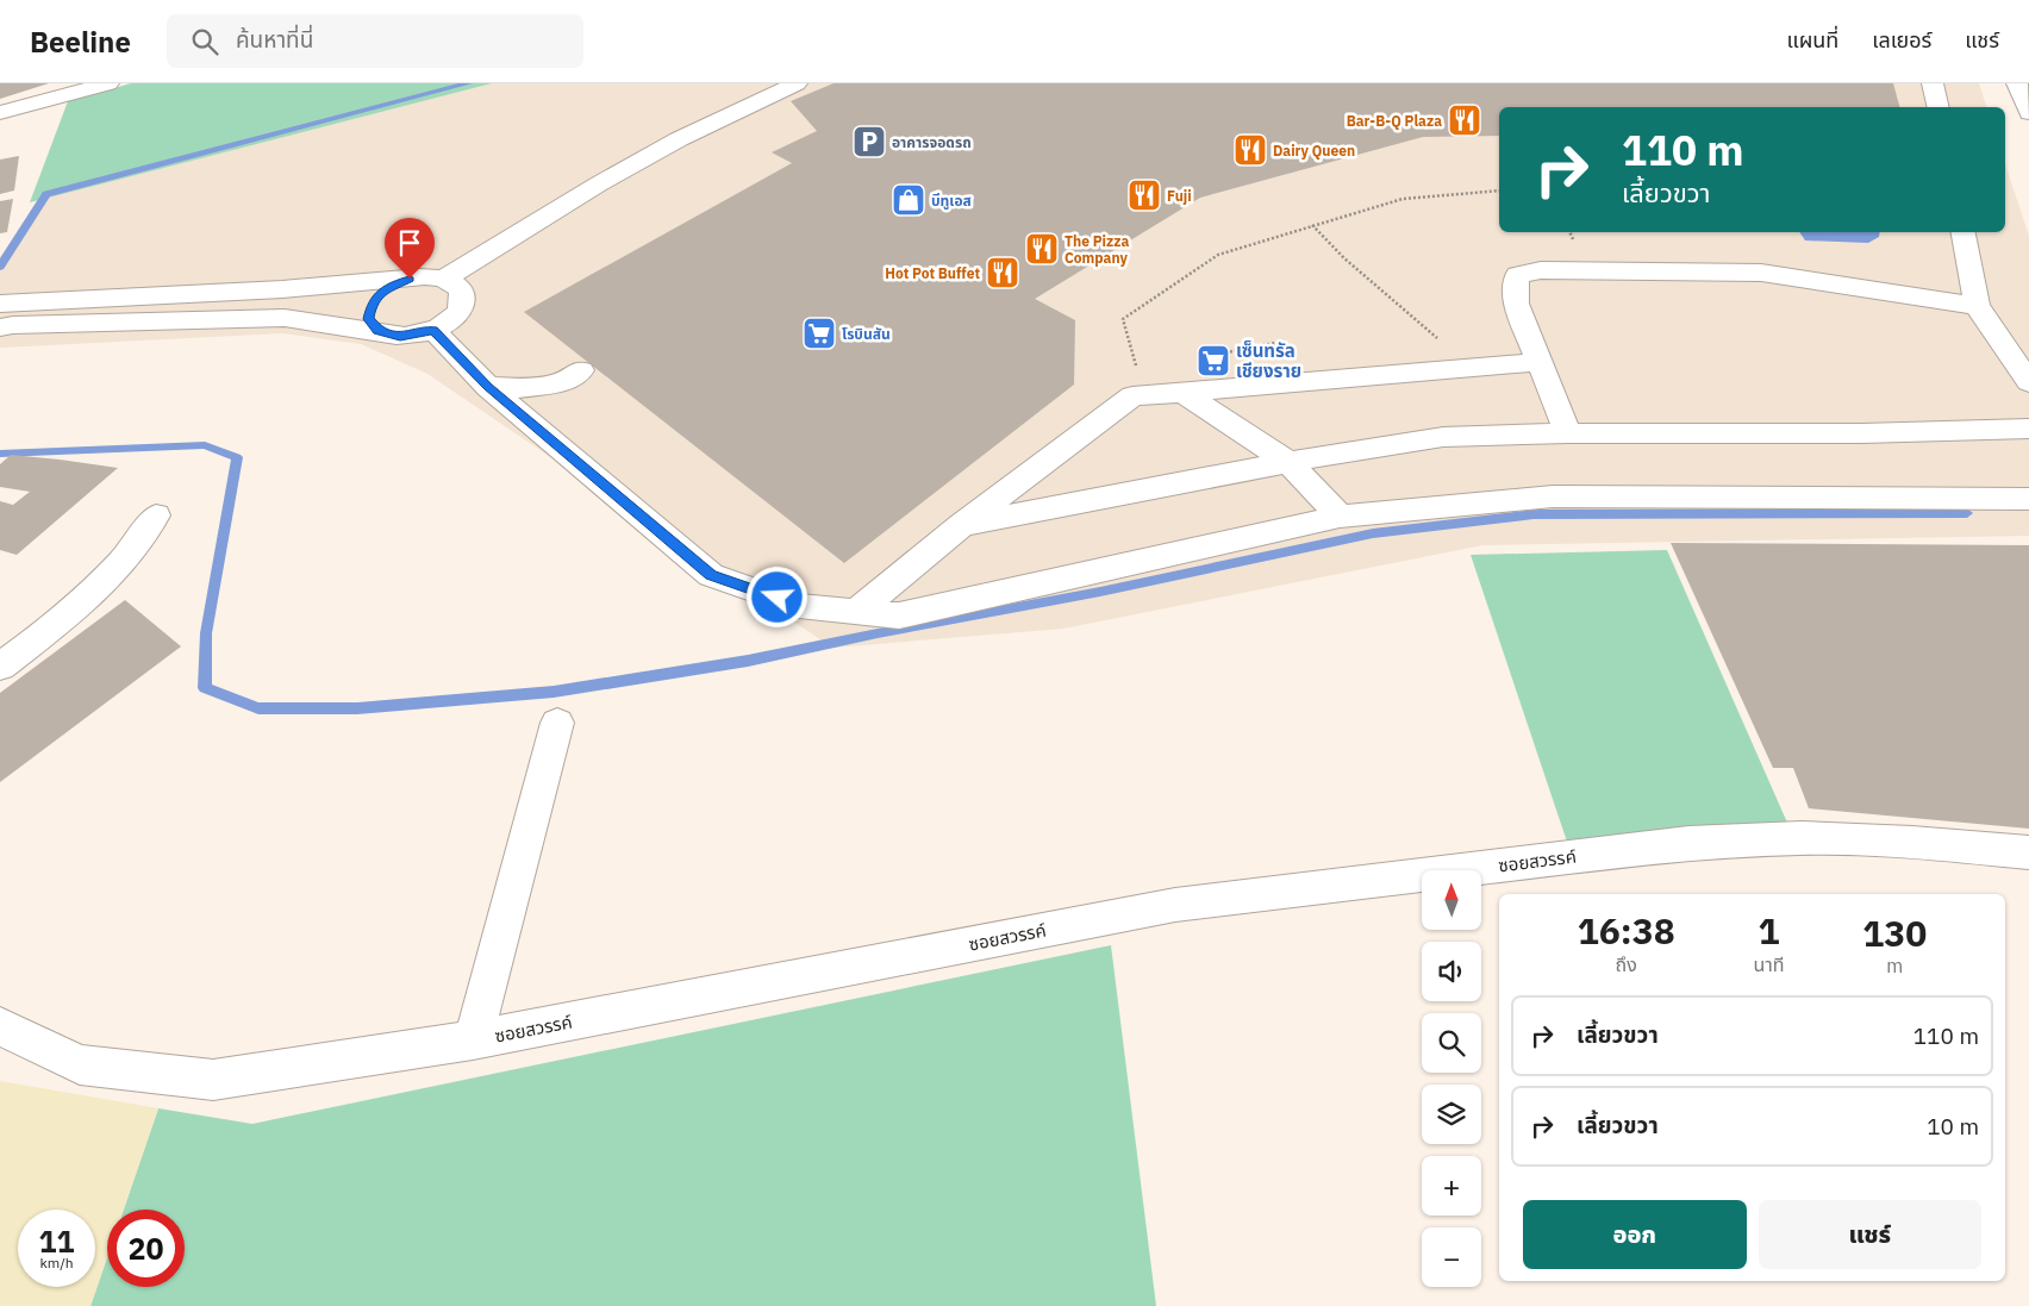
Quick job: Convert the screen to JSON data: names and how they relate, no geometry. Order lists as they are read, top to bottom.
{
  "streets": {
    "street": ["ซอยสวรรค์"]
  },
  "places": {
    "restaurant": [
      "Bar-B-Q Plaza",
      "Dairy Queen",
      "Fuji",
      "The Pizza Company",
      "Hot Pot Buffet"
    ],
    "parking": ["อาคารจอดรถ"],
    "shop": ["บีทูเอส"],
    "supermarket": ["โรบินสัน", "เซ็นทรัล เชียงราย"]
  },
  "north": "top",
  "page": {
    "header": "Beeline",
    "search": "ค้นหาที่นี่",
    "nav": ["แผนที่", "เลเยอร์", "แชร์"],
    "turn": ["110 m", "เลี้ยวขวา"],
    "map_buttons": ["+", "−"],
    "eta": [
      "16:38",
      "ถึง",
      "1",
      "นาที",
      "130",
      "m"
    ],
    "list": [
      {
        "name": "เลี้ยวขวา",
        "value": "110 m"
      },
      {
        "name": "เลี้ยวขวา",
        "value": "10 m"
      }
    ],
    "buttons": ["ออก", "แชร์"],
    "speed": "11 km/h",
    "limit": "20"
  }
}
